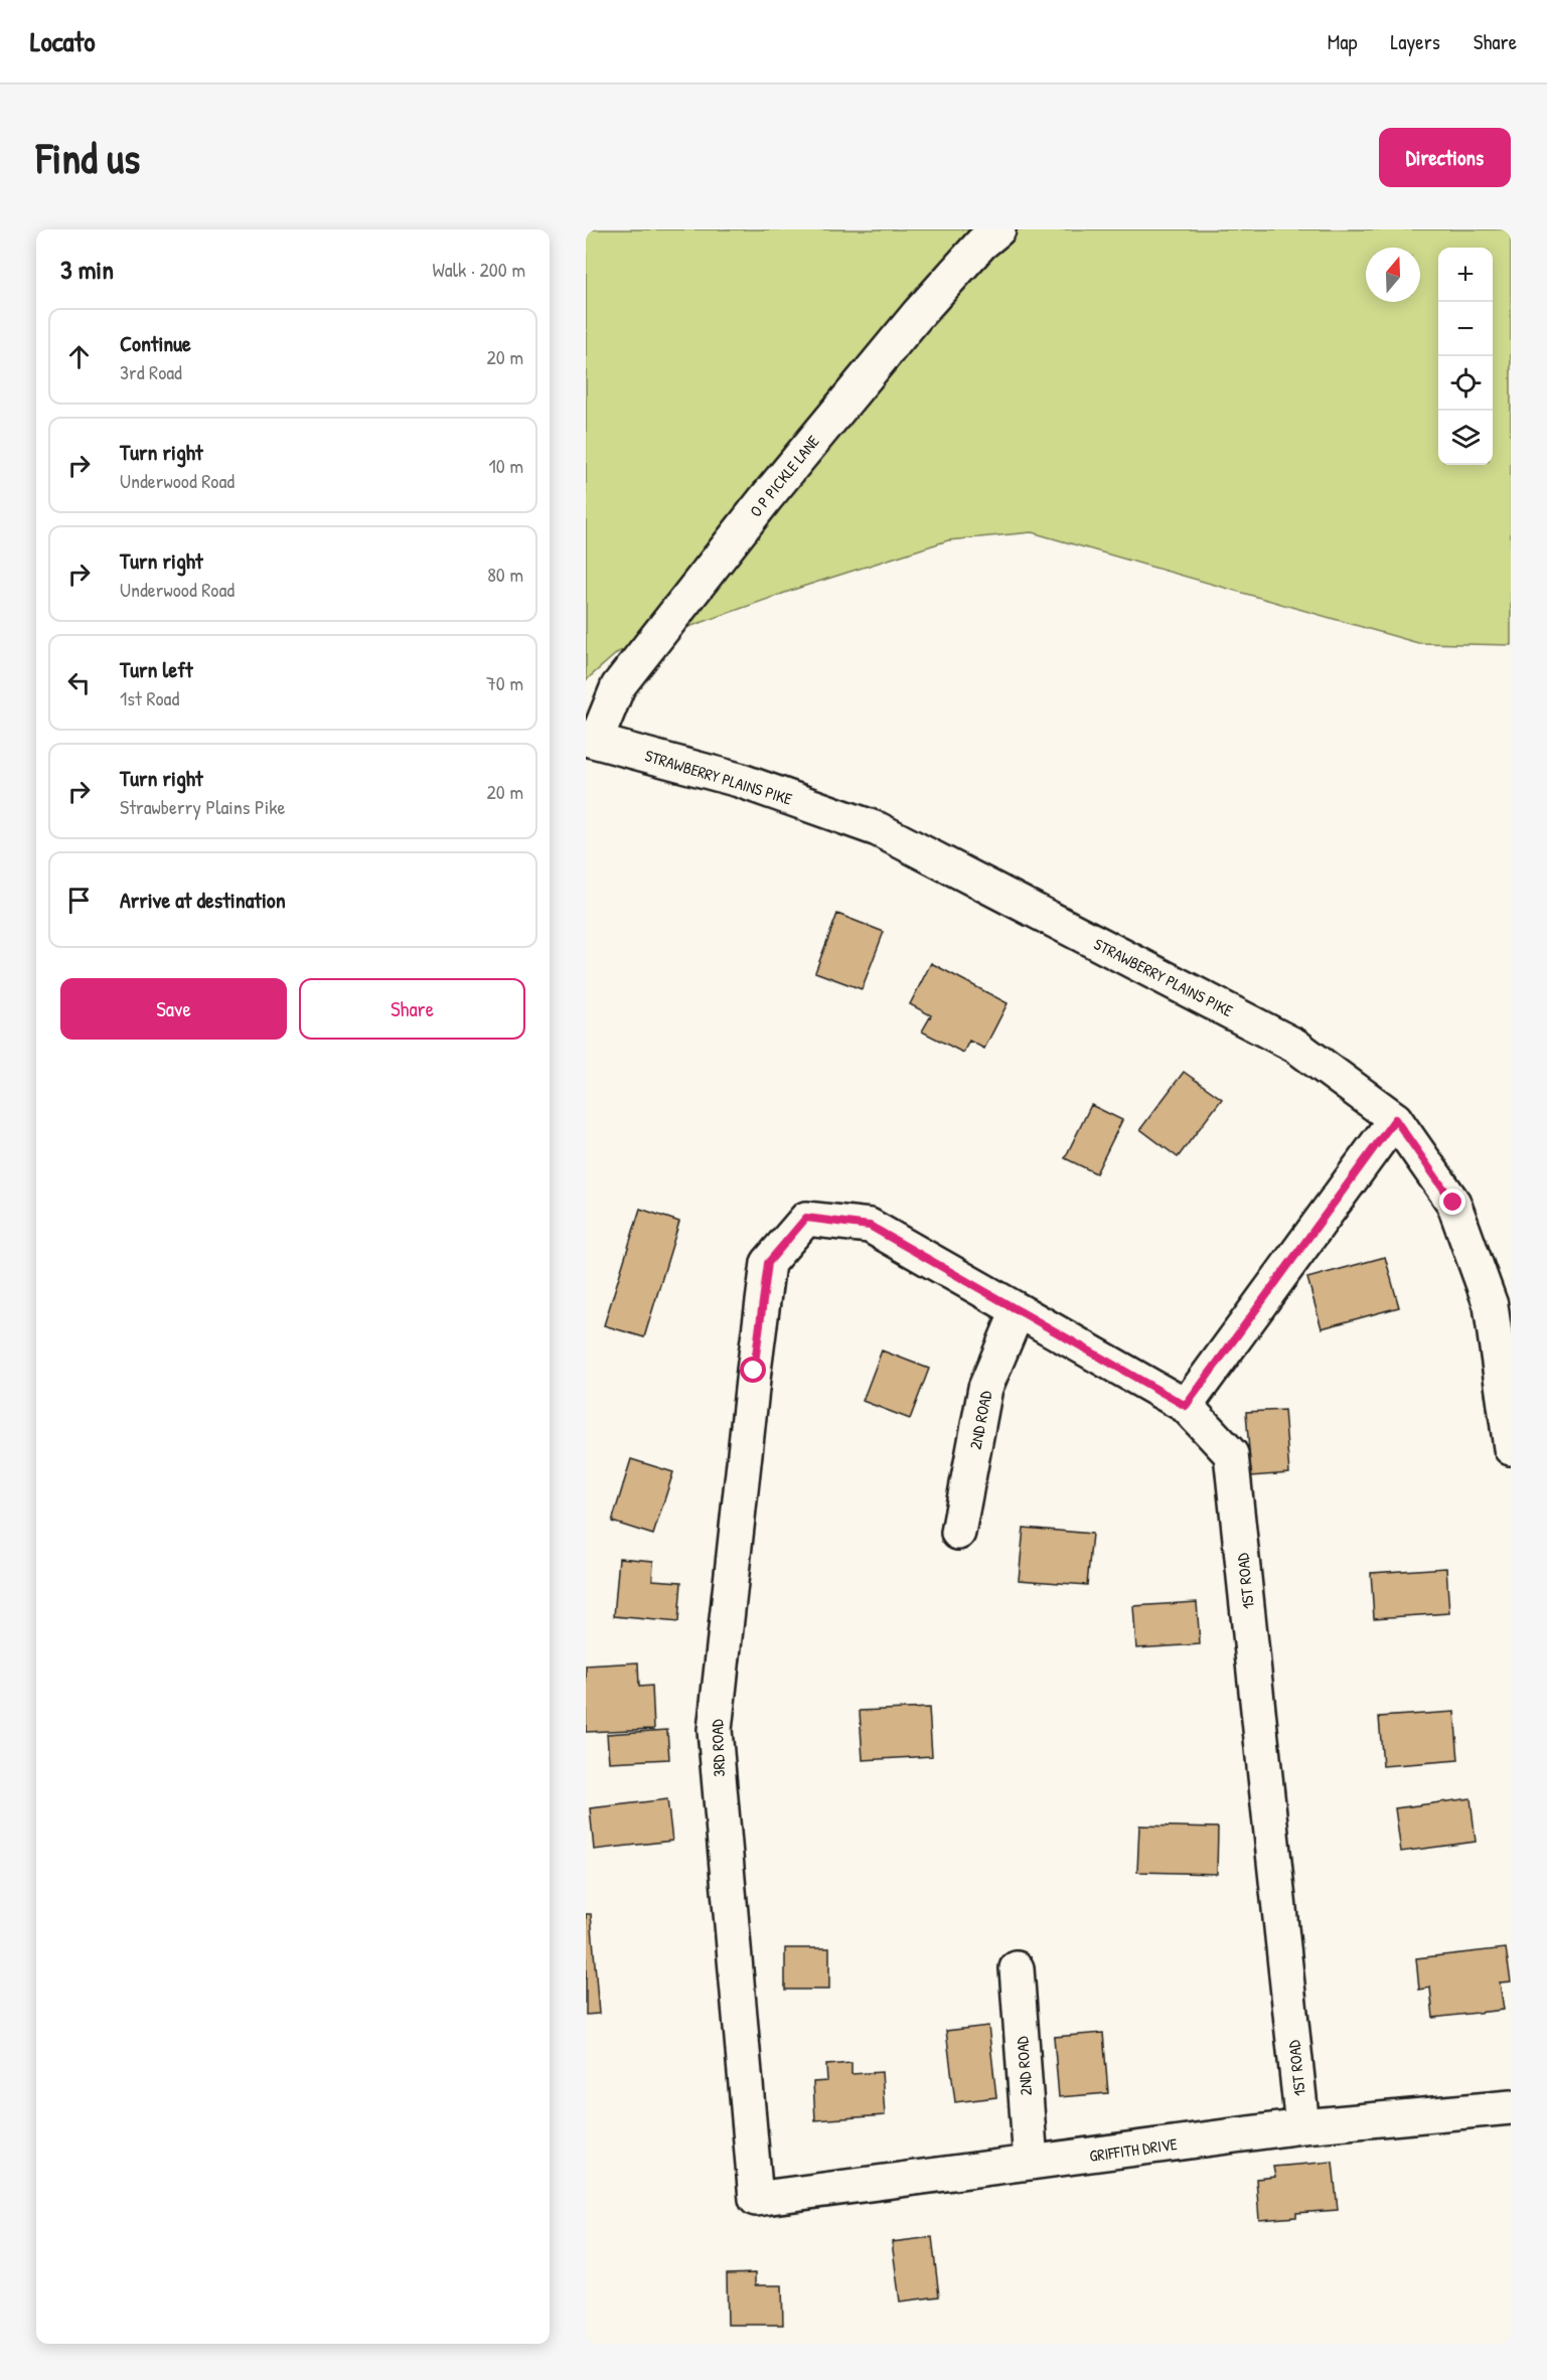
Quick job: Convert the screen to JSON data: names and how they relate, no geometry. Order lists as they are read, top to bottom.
{
  "streets": {
    "street": [
      "O P PICKLE LANE",
      "STRAWBERRY PLAINS PIKE",
      "2ND ROAD",
      "1ST ROAD",
      "3RD ROAD",
      "GRIFFITH DRIVE"
    ]
  },
  "crossings": [
    ["O P PICKLE LANE", "STRAWBERRY PLAINS PIKE"],
    ["2ND ROAD", "1ST ROAD"],
    ["2ND ROAD", "GRIFFITH DRIVE"],
    ["1ST ROAD", "3RD ROAD"],
    ["1ST ROAD", "GRIFFITH DRIVE"],
    ["3RD ROAD", "GRIFFITH DRIVE"]
  ],
  "north": "top",
  "page": {
    "header": "Locato",
    "nav": ["Map", "Layers", "Share"],
    "buttons": [
      "Directions",
      ["Save", "Share"]
    ],
    "title": "Find us",
    "heading": ["3 min", "Walk · 200 m"],
    "map_buttons": ["+", "−"],
    "list": [
      ["Continue", "3rd Road", "20 m"],
      ["Turn right", "Underwood Road", "10 m"],
      ["Turn right", "Underwood Road", "80 m"],
      ["Turn left", "1st Road", "70 m"],
      ["Turn right", "Strawberry Plains Pike", "20 m"],
      "Arrive at destination"
    ]
  }
}
